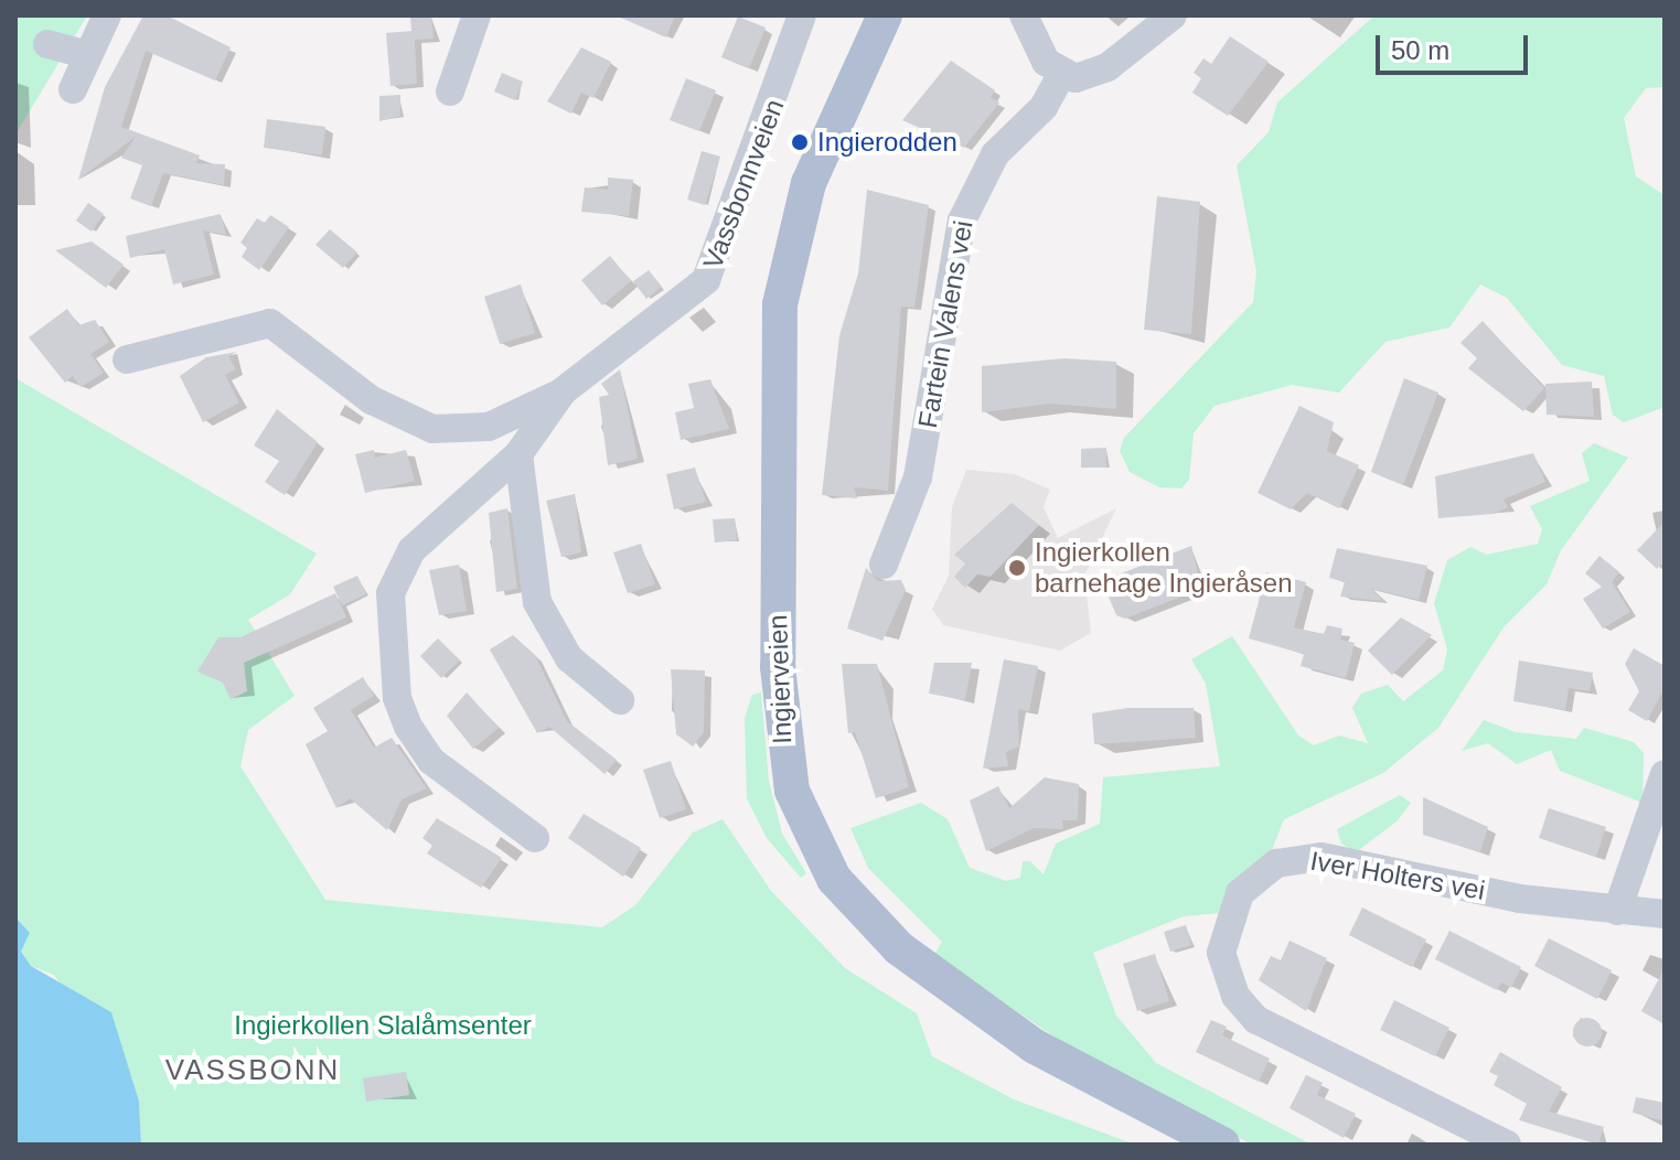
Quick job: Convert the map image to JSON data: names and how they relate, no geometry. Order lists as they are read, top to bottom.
{
  "streets": {
    "main road": ["Ingierveien"],
    "street": ["Vassbonnveien", "Fartein Valens vei", "Iver Holters vei"]
  },
  "districts": ["VASSBONN"],
  "parks": ["Ingierkollen Slalåmsenter"],
  "places": ["Ingierodden", "Ingierkollen barnehage Ingieråsen"],
  "scale_bar": "50 m"
}
